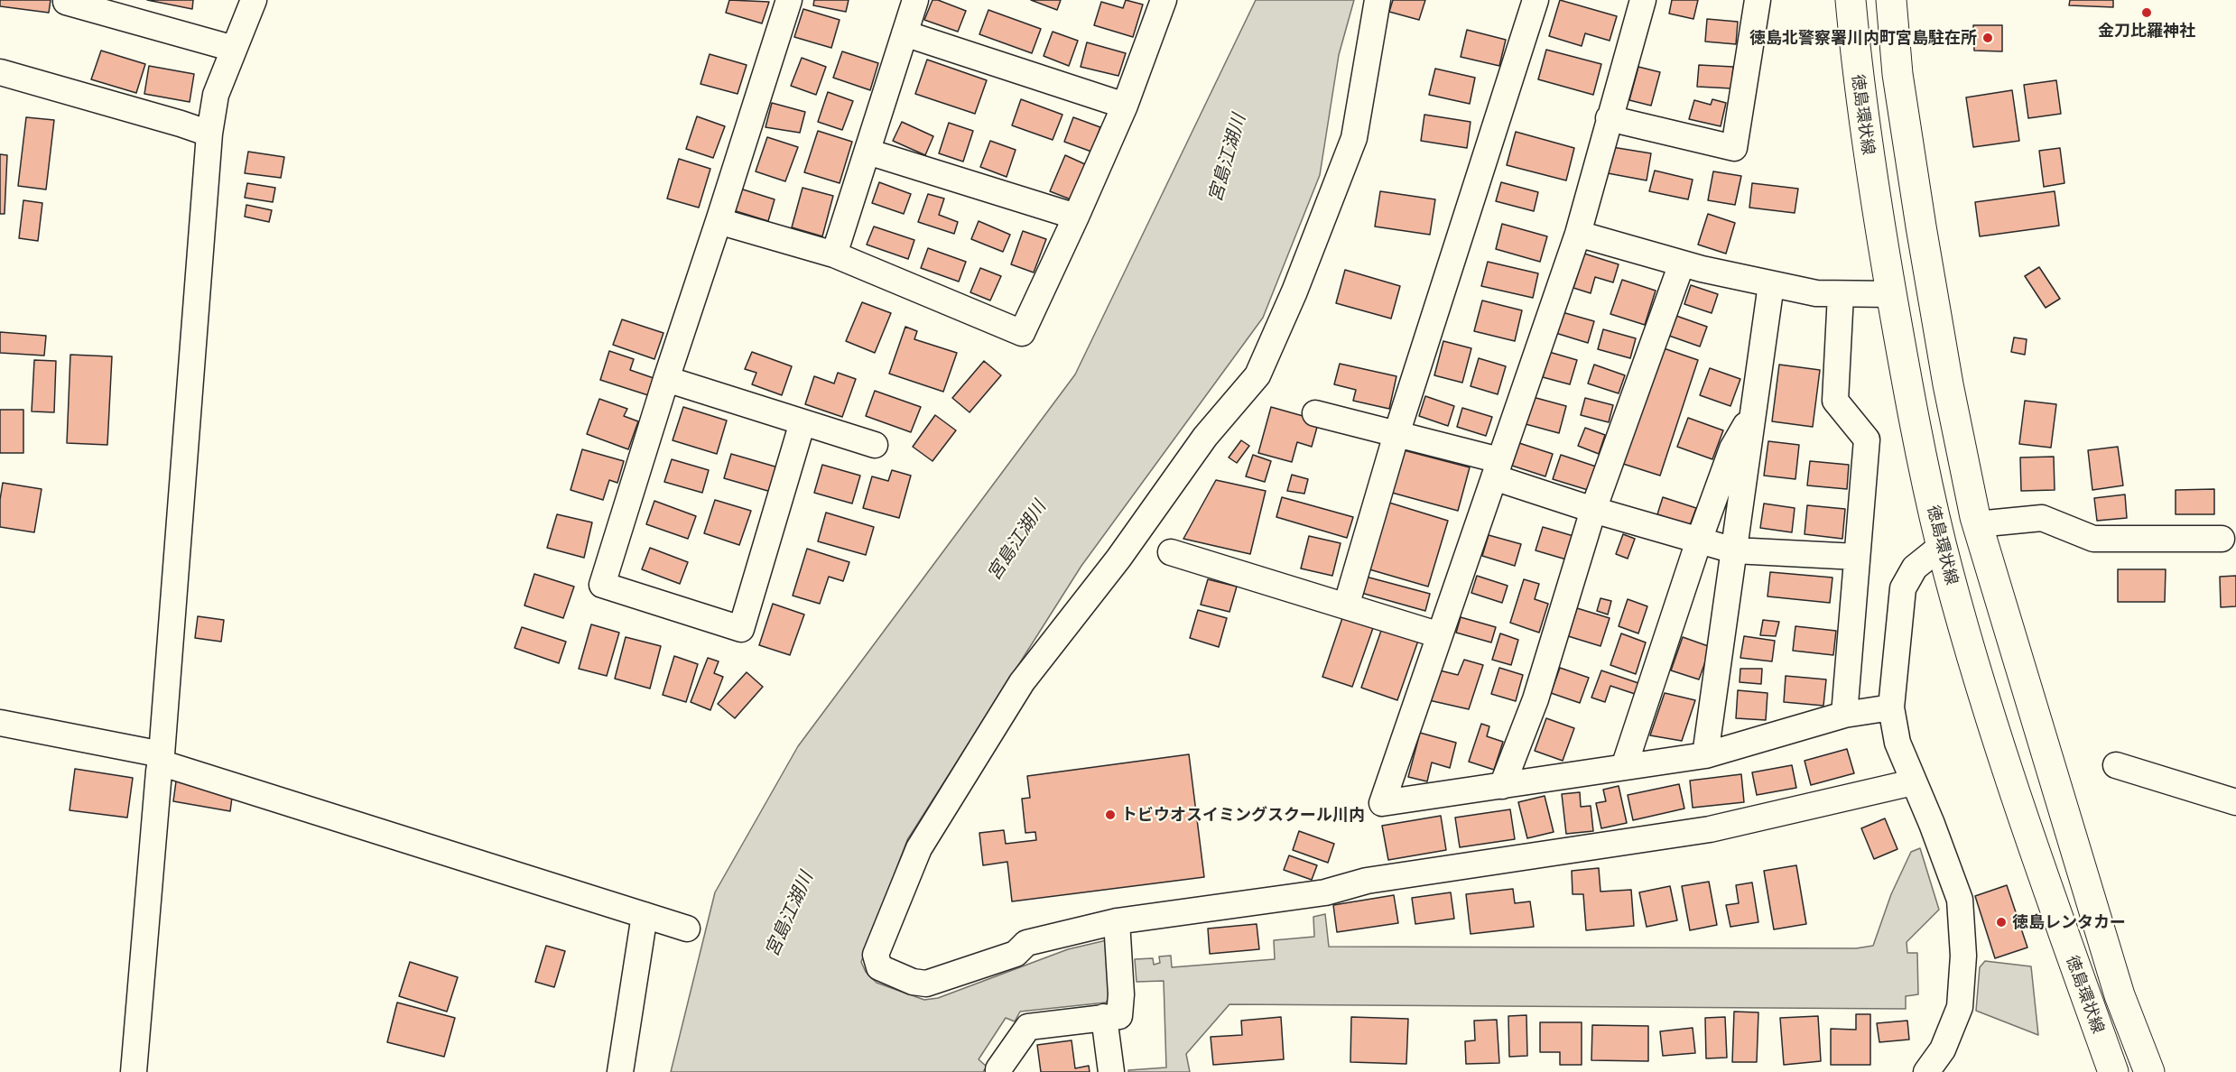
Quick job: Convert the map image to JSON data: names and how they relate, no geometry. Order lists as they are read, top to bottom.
{
  "streets": {
    "main road": ["徳島環状線"]
  },
  "water": ["宮島江湖川"],
  "places": [
    "金刀比羅神社",
    "徳島北警察署川内町宮島駐在所",
    "トビウオスイミングスクール川内",
    "徳島レンタカー"
  ]
}
